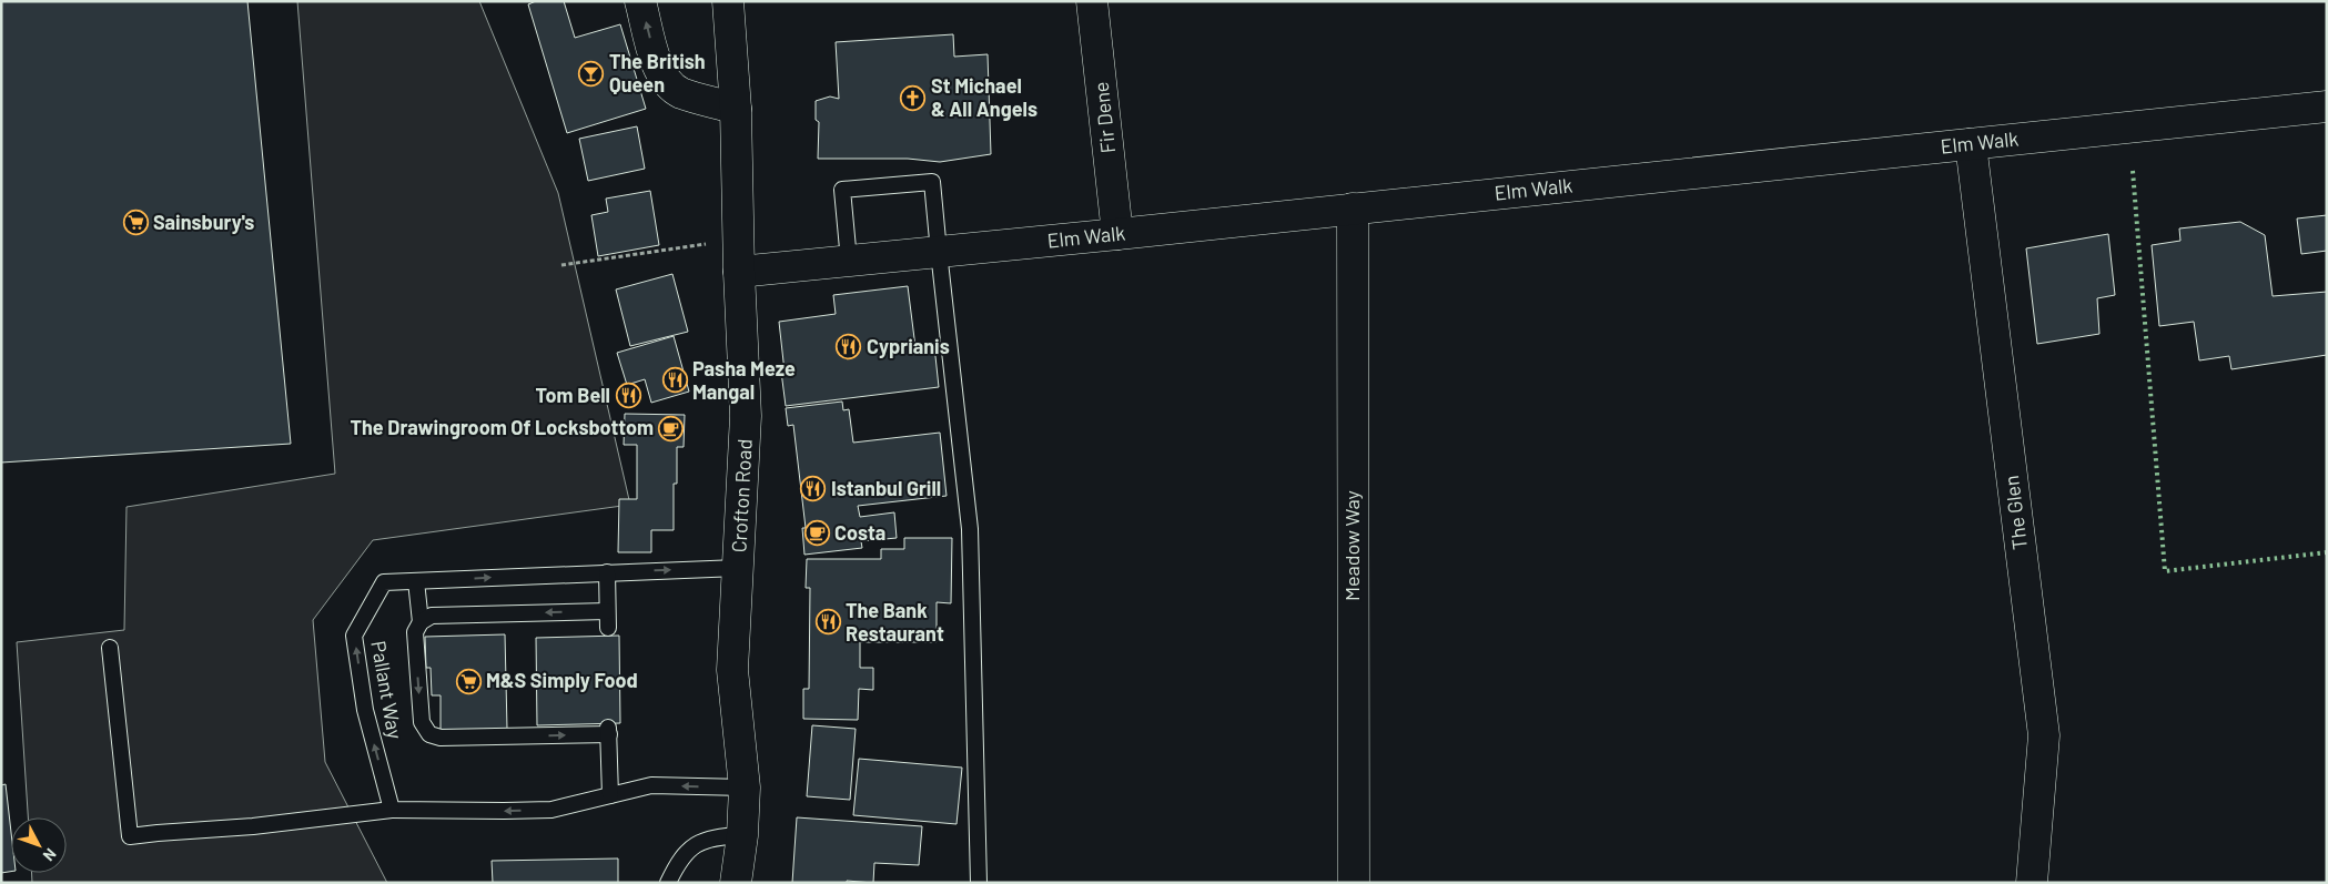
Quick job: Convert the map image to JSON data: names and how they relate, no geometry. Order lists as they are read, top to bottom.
{
  "streets": {
    "street": [
      "Fir Dene",
      "Elm Walk",
      "Crofton Road",
      "The Glen",
      "Meadow Way"
    ],
    "lane": ["Pallant Way"]
  },
  "crossings": [
    ["Fir Dene", "Elm Walk"],
    ["Elm Walk", "Crofton Road"],
    ["Elm Walk", "The Glen"],
    ["Elm Walk", "Meadow Way"],
    ["Crofton Road", "Pallant Way"]
  ],
  "places": {
    "bar": ["The British Queen"],
    "church": ["St Michael & All Angels"],
    "supermarket": ["Sainsbury's", "M&S Simply Food"],
    "restaurant": [
      "Cyprianis",
      "Pasha Meze Mangal",
      "Tom Bell",
      "Istanbul Grill",
      "The Bank Restaurant"
    ],
    "cafe": ["The Drawingroom Of Locksbottom", "Costa"]
  },
  "north": "bottom right"
}
